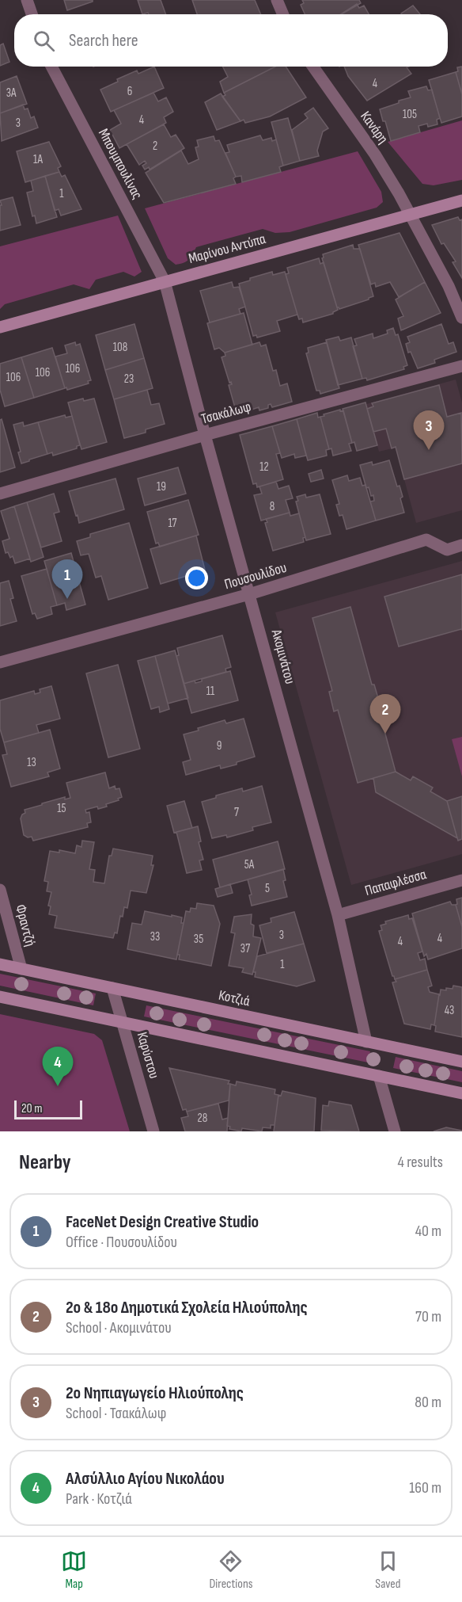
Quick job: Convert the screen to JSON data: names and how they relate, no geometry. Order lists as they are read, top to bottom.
{
  "streets": {
    "main road": ["Μαρίνου Αντύπα", "Κοτζιά"],
    "street": [
      "Κανάρη",
      "Μπουμπουλίνας",
      "Τσακάλωφ",
      "Πουσουλίδου",
      "Ακομινάτου",
      "Παπαφλέσσα",
      "Φραντζή",
      "Καρύστου"
    ]
  },
  "crossings": [
    ["Κανάρη", "Μαρίνου Αντύπα"],
    ["Μπουμπουλίνας", "Μαρίνου Αντύπα"],
    ["Μπουμπουλίνας", "Ακομινάτου"],
    ["Μαρίνου Αντύπα", "Ακομινάτου"],
    ["Τσακάλωφ", "Ακομινάτου"],
    ["Πουσουλίδου", "Ακομινάτου"],
    ["Ακομινάτου", "Παπαφλέσσα"],
    ["Ακομινάτου", "Κοτζιά"],
    ["Φραντζή", "Κοτζιά"],
    ["Κοτζιά", "Καρύστου"]
  ],
  "house_numbers": [
    "4",
    "6",
    "3Α",
    "105",
    "4",
    "3",
    "2",
    "1Α",
    "1",
    "108",
    "106",
    "106",
    "106",
    "23",
    "12",
    "19",
    "8",
    "17",
    "11",
    "9",
    "13",
    "15",
    "7",
    "5Α",
    "5",
    "3",
    "33",
    "4",
    "35",
    "4",
    "37",
    "1",
    "43",
    "28"
  ],
  "scale_bar": "20 m",
  "page": {
    "search": "Search here",
    "pins": [
      "3",
      "1",
      "2",
      "4"
    ],
    "scale": "20 m",
    "heading": ["Nearby", "4 results"],
    "list": [
      {
        "mark": "1",
        "name": "FaceNet Design Creative Studio",
        "note": "Office · Πουσουλίδου",
        "value": "40 m"
      },
      {
        "mark": "2",
        "name": "2ο & 18ο Δημοτικά Σχολεία Ηλιούπολης",
        "note": "School · Ακομινάτου",
        "value": "70 m"
      },
      {
        "mark": "3",
        "name": "2ο Νηπιαγωγείο Ηλιούπολης",
        "note": "School · Τσακάλωφ",
        "value": "80 m"
      },
      {
        "mark": "4",
        "name": "Αλσύλλιο Αγίου Νικολάου",
        "note": "Park · Κοτζιά",
        "value": "160 m"
      }
    ],
    "nav": ["Map", "Directions", "Saved"]
  }
}
